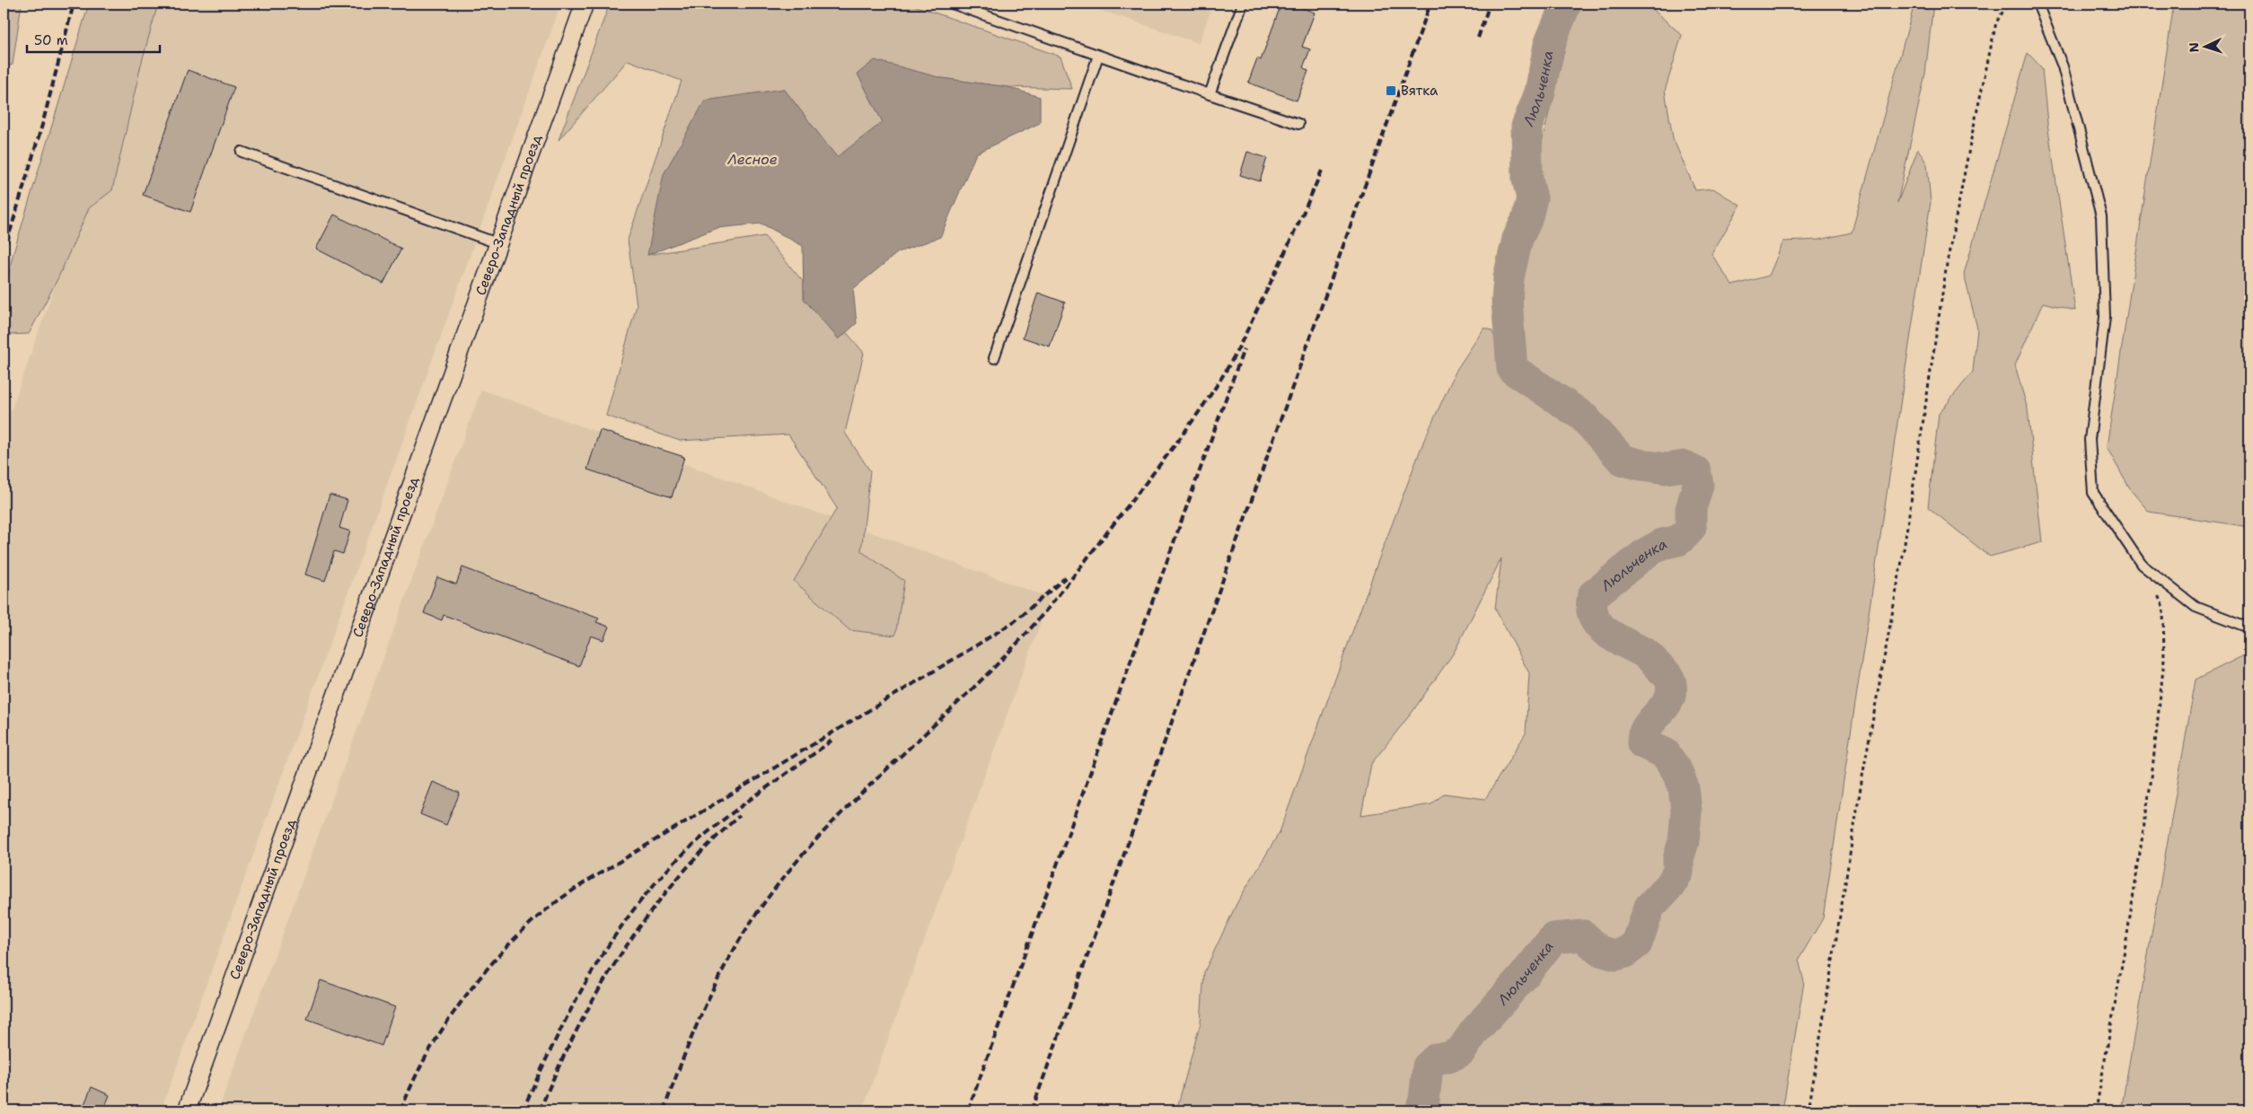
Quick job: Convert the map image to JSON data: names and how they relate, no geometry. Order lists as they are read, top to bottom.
{
  "streets": {
    "street": ["Северо-Западный проезд"]
  },
  "water": ["Люльченка", "Лесное"],
  "places": {
    "transit": ["Вятка"]
  },
  "scale_bar": "50 m",
  "north": "left"
}
